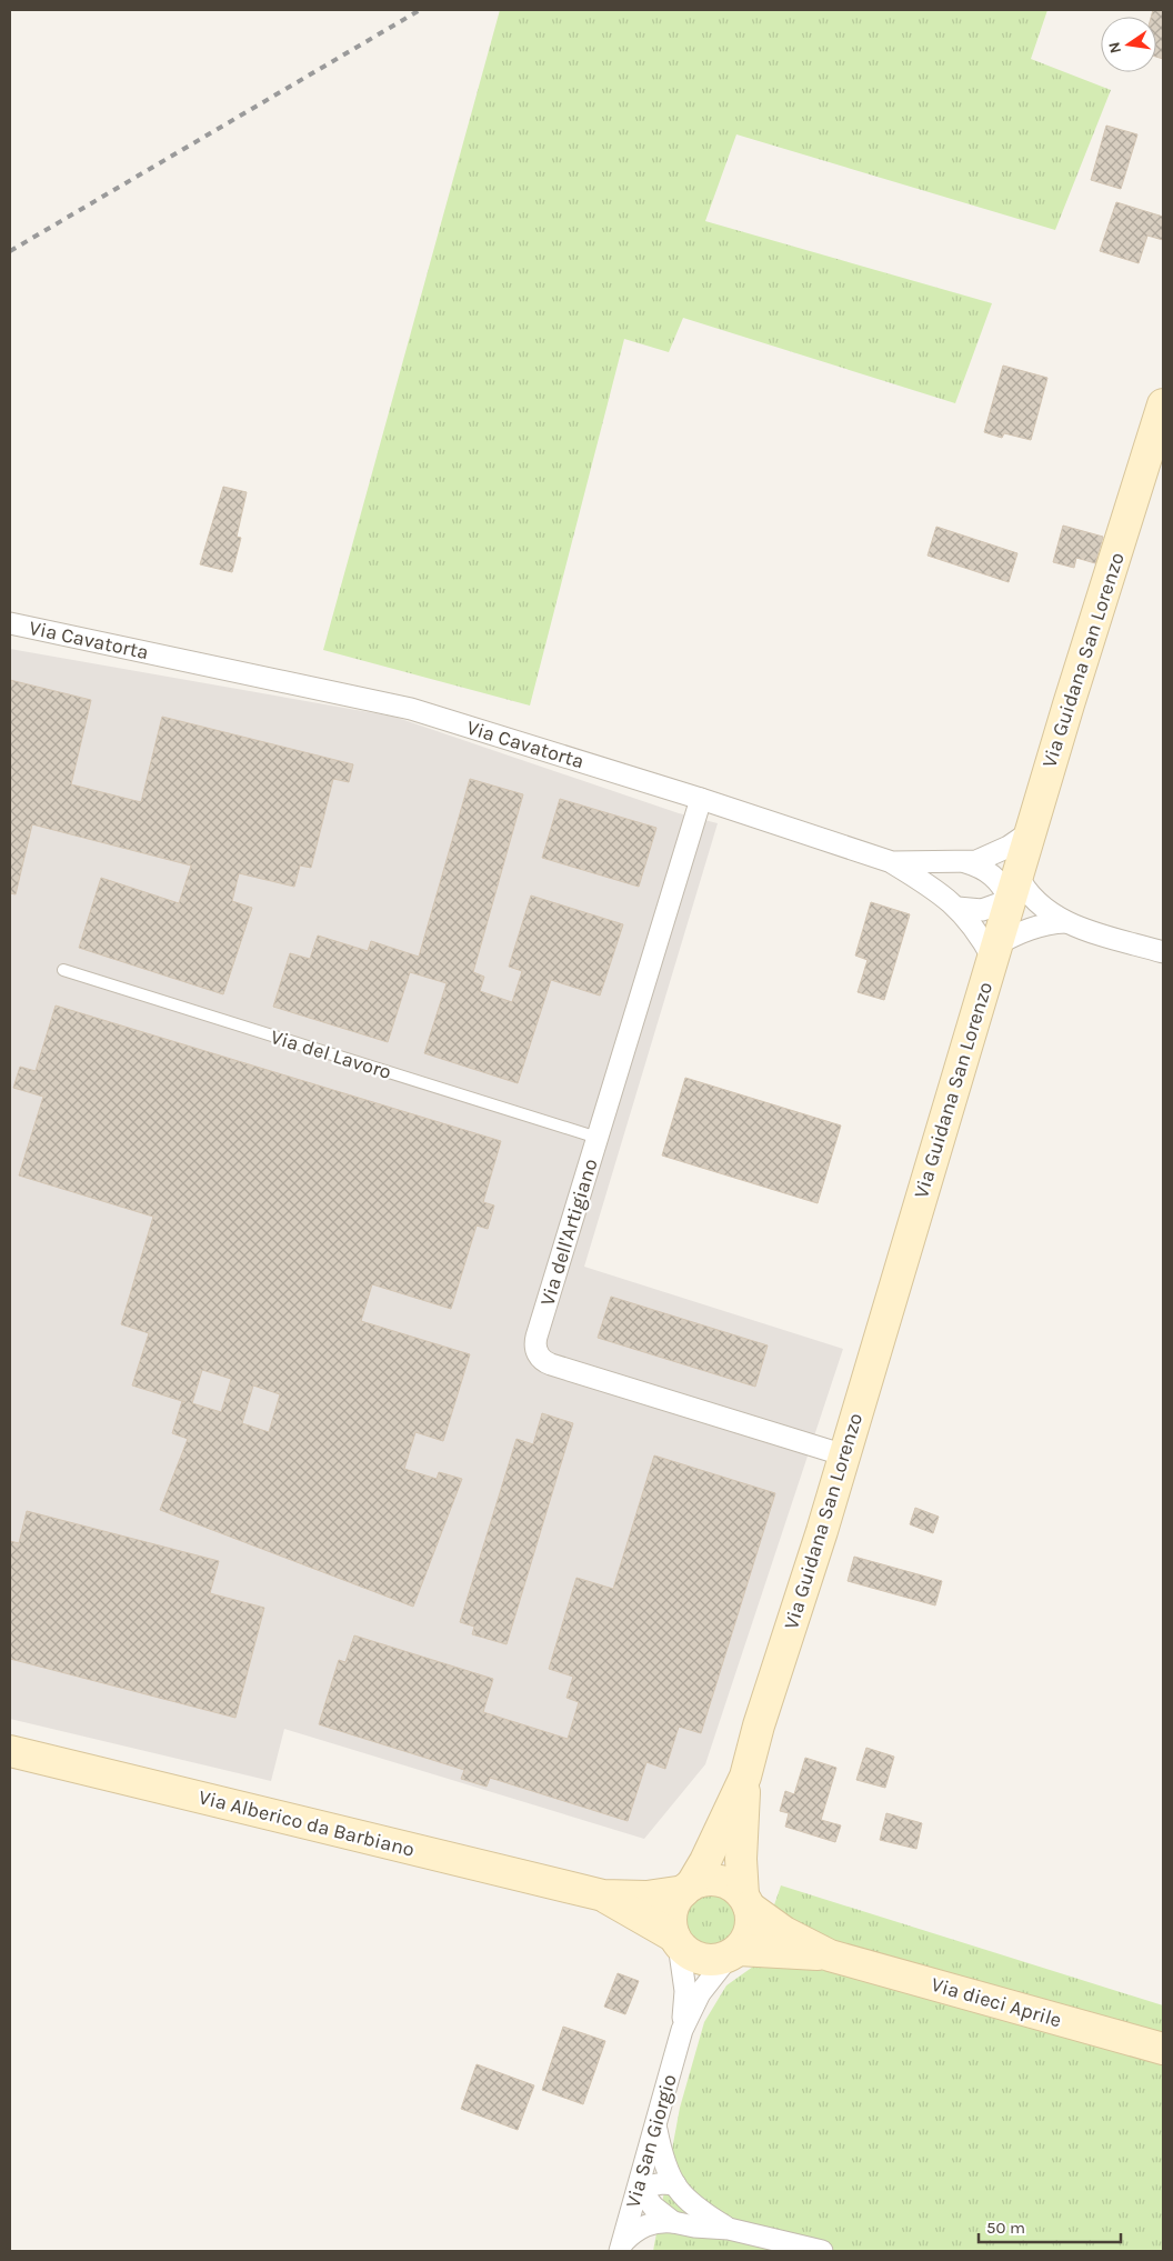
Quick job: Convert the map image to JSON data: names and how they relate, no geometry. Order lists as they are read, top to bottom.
{
  "streets": {
    "street": [
      "Via Cavatorta",
      "Via Guidana San Lorenzo",
      "Via dell'Artigiano",
      "Via Alberico da Barbiano",
      "Via dieci Aprile",
      "Via San Giorgio"
    ],
    "lane": ["Via del Lavoro"]
  },
  "crossings": [
    ["Via Cavatorta", "Via Guidana San Lorenzo"],
    ["Via Cavatorta", "Via dell'Artigiano"],
    ["Via Guidana San Lorenzo", "Via dell'Artigiano"],
    ["Via del Lavoro", "Via dell'Artigiano"],
    ["Via Alberico da Barbiano", "Via dieci Aprile"],
    ["Via Alberico da Barbiano", "Via San Giorgio"],
    ["Via dieci Aprile", "Via San Giorgio"]
  ],
  "scale_bar": "50 m",
  "north": "left"
}
